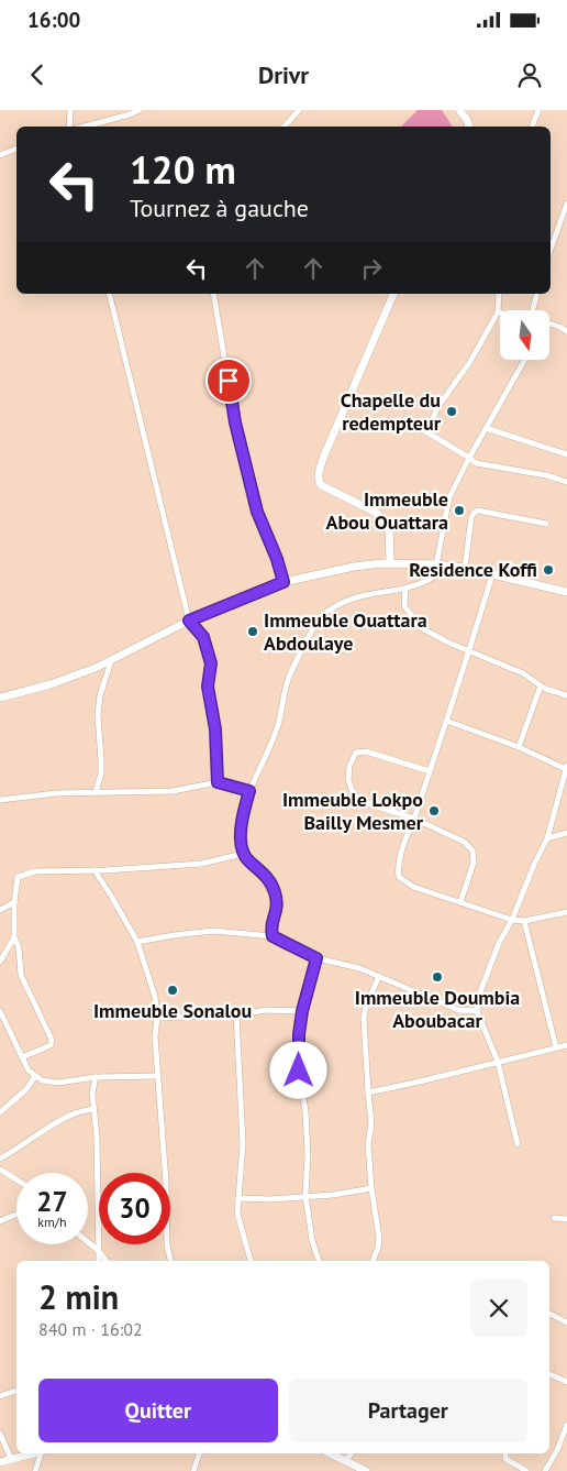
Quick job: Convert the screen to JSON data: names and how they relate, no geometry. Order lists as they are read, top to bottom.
{
  "places": [
    "Chapelle du redempteur",
    "Immeuble Abou Ouattara",
    "Residence Koffi",
    "Immeuble Ouattara Abdoulaye",
    "Immeuble Lokpo Bailly Mesmer",
    "Immeuble Doumbia Aboubacar",
    "Immeuble Sonalou"
  ],
  "north": "bottom",
  "page": {
    "status": "16:00",
    "header": "Drivr",
    "turn": ["120 m", "Tournez à gauche"],
    "speed": "27 km/h",
    "limit": "30",
    "heading": ["2 min", "840 m · 16:02"],
    "buttons": ["Quitter", "Partager"]
  }
}
